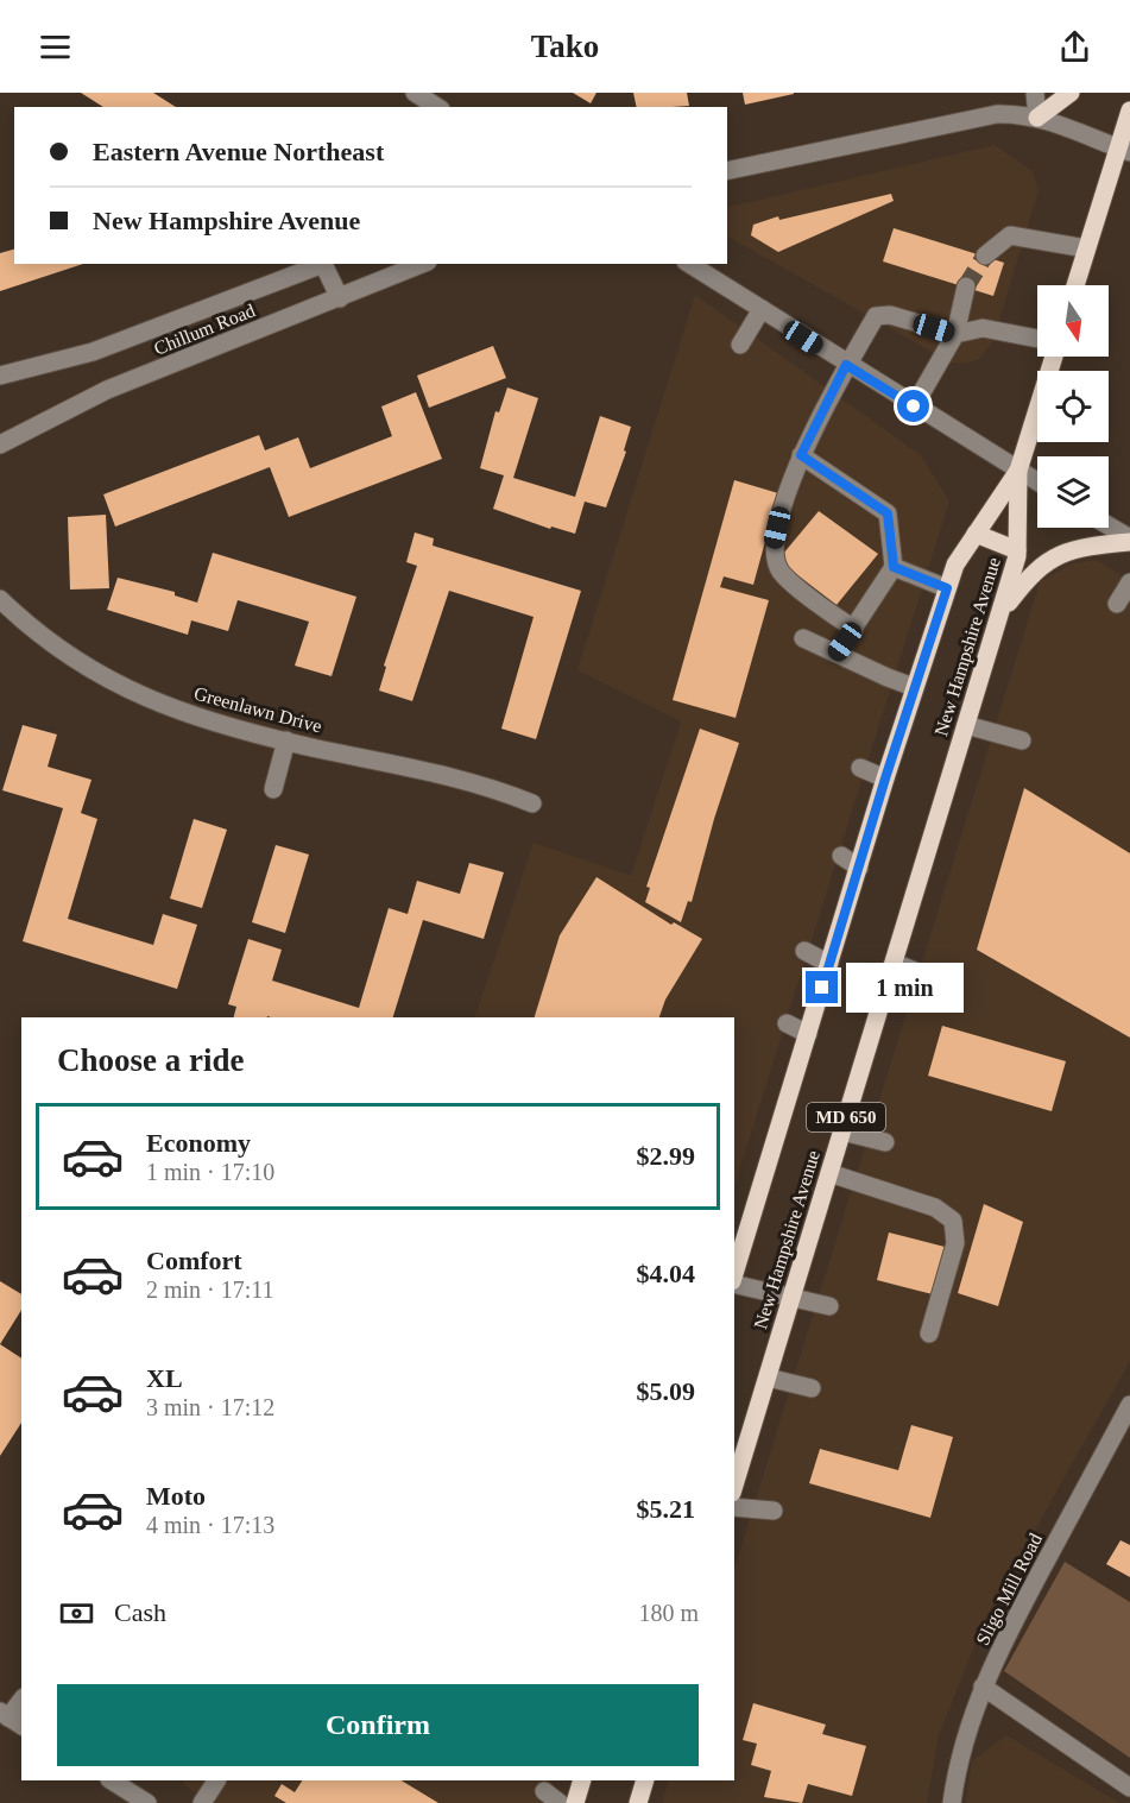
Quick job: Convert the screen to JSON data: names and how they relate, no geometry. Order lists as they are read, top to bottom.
{
  "streets": {
    "main road": ["New Hampshire Avenue", "MD 650"],
    "street": ["Chillum Road", "Greenlawn Drive", "Sligo Mill Road"]
  },
  "north": "bottom",
  "page": {
    "header": "Tako",
    "banner": ["Eastern Avenue Northeast", "New Hampshire Avenue"],
    "bubble": "1 min",
    "heading": "Choose a ride",
    "list": [
      {
        "name": "Economy",
        "note": "1 min · 17:10",
        "value": "$2.99"
      },
      {
        "name": "Comfort",
        "note": "2 min · 17:11",
        "value": "$4.04"
      },
      {
        "name": "XL",
        "note": "3 min · 17:12",
        "value": "$5.09"
      },
      {
        "name": "Moto",
        "note": "4 min · 17:13",
        "value": "$5.21"
      }
    ],
    "pay": ["Cash", "180 m"],
    "buttons": "Confirm"
  }
}
